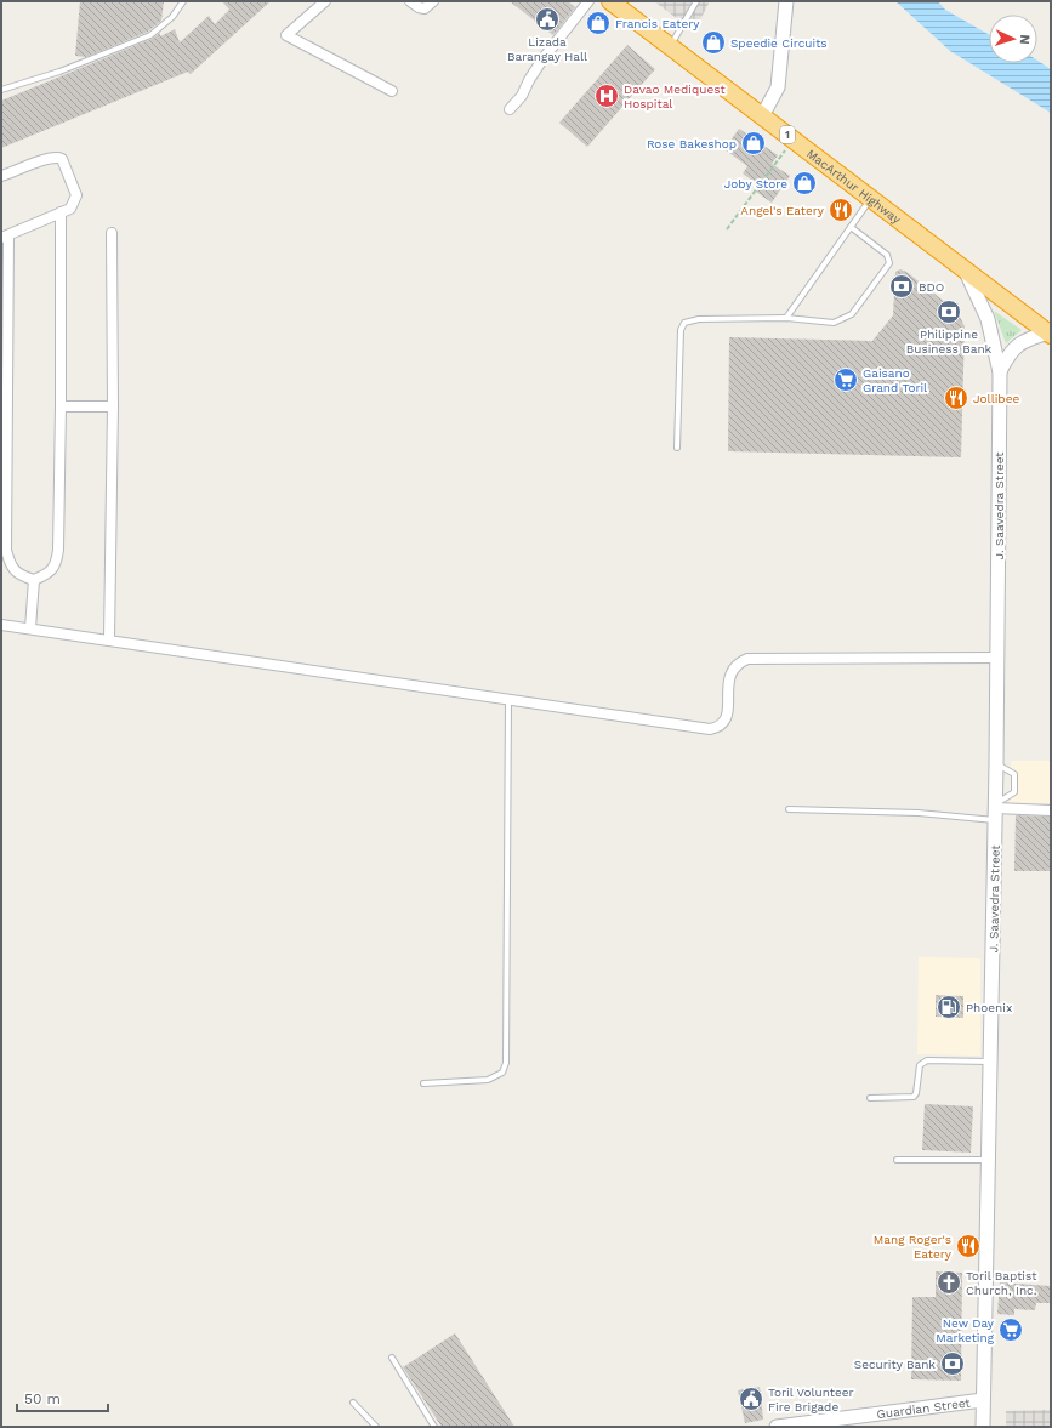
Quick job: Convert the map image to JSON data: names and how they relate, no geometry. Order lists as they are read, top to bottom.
{
  "streets": {
    "highway": ["1", "MacArthur Highway"],
    "main road": ["J. Saavedra Street", "Guardian Street"]
  },
  "crossings": [
    ["MacArthur Highway", "J. Saavedra Street"],
    ["J. Saavedra Street", "Guardian Street"]
  ],
  "places": {
    "public building": ["Lizada Barangay Hall", "Toril Volunteer Fire Brigade"],
    "shop": [
      "Francis Eatery",
      "Speedie Circuits",
      "Rose Bakeshop",
      "Joby Store"
    ],
    "hospital": ["Davao Mediquest Hospital"],
    "restaurant": ["Angel's Eatery", "Jollibee", "Mang Roger's Eatery"],
    "bank": ["BDO", "Philippine Business Bank", "Security Bank"],
    "supermarket": ["Gaisano Grand Toril", "New Day Marketing"],
    "fuel station": ["Phoenix"],
    "church": ["Toril Baptist Church, Inc."]
  },
  "scale_bar": "50 m",
  "north": "right"
}
